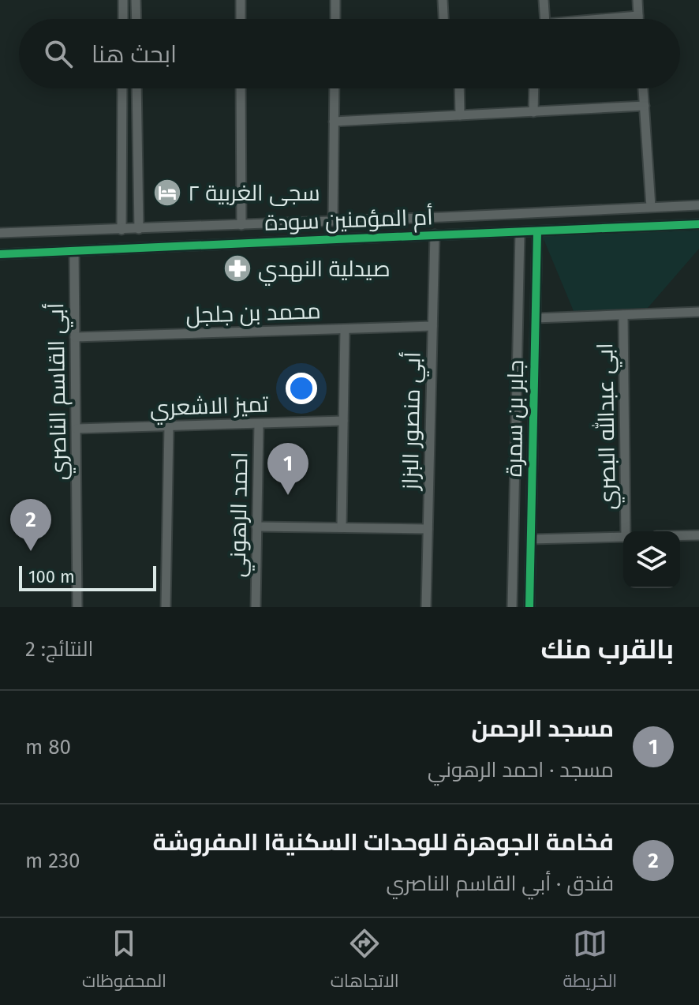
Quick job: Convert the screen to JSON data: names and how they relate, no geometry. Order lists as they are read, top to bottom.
{
  "streets": {
    "street": [
      "أم المؤمنين سودة",
      "محمد بن جلجل",
      "أبي القاسم الناصري",
      "تميز الاشعري",
      "جابر بن سمرة",
      "أبي منصور البزاز",
      "ابي عبدالله البصري",
      "احمد الرهوني"
    ]
  },
  "crossings": [
    ["أم المؤمنين سودة", "أبي القاسم الناصري"],
    ["أم المؤمنين سودة", "جابر بن سمرة"],
    ["أم المؤمنين سودة", "أبي منصور البزاز"],
    ["محمد بن جلجل", "أبي القاسم الناصري"],
    ["محمد بن جلجل", "أبي منصور البزاز"],
    ["أبي القاسم الناصري", "تميز الاشعري"],
    ["تميز الاشعري", "احمد الرهوني"]
  ],
  "places": {
    "hotel": ["سجى الغربية ٢"],
    "pharmacy": ["صيدلية النهدي"]
  },
  "scale_bar": "100 m",
  "page": {
    "search": "ابحث هنا",
    "pins": ["1", "2"],
    "scale": "100 m",
    "heading": ["بالقرب منك", "النتائج: 2"],
    "list": [
      {
        "mark": "1",
        "name": "مسجد الرحمن",
        "note": "مسجد · احمد الرهوني",
        "value": "80 m"
      },
      {
        "mark": "2",
        "name": "فخامة الجوهرة للوحدات السكنيةا المفروشة",
        "note": "فندق · أبي القاسم الناصري",
        "value": "230 m"
      }
    ],
    "nav": ["الخريطة", "الاتجاهات", "المحفوظات"]
  }
}
